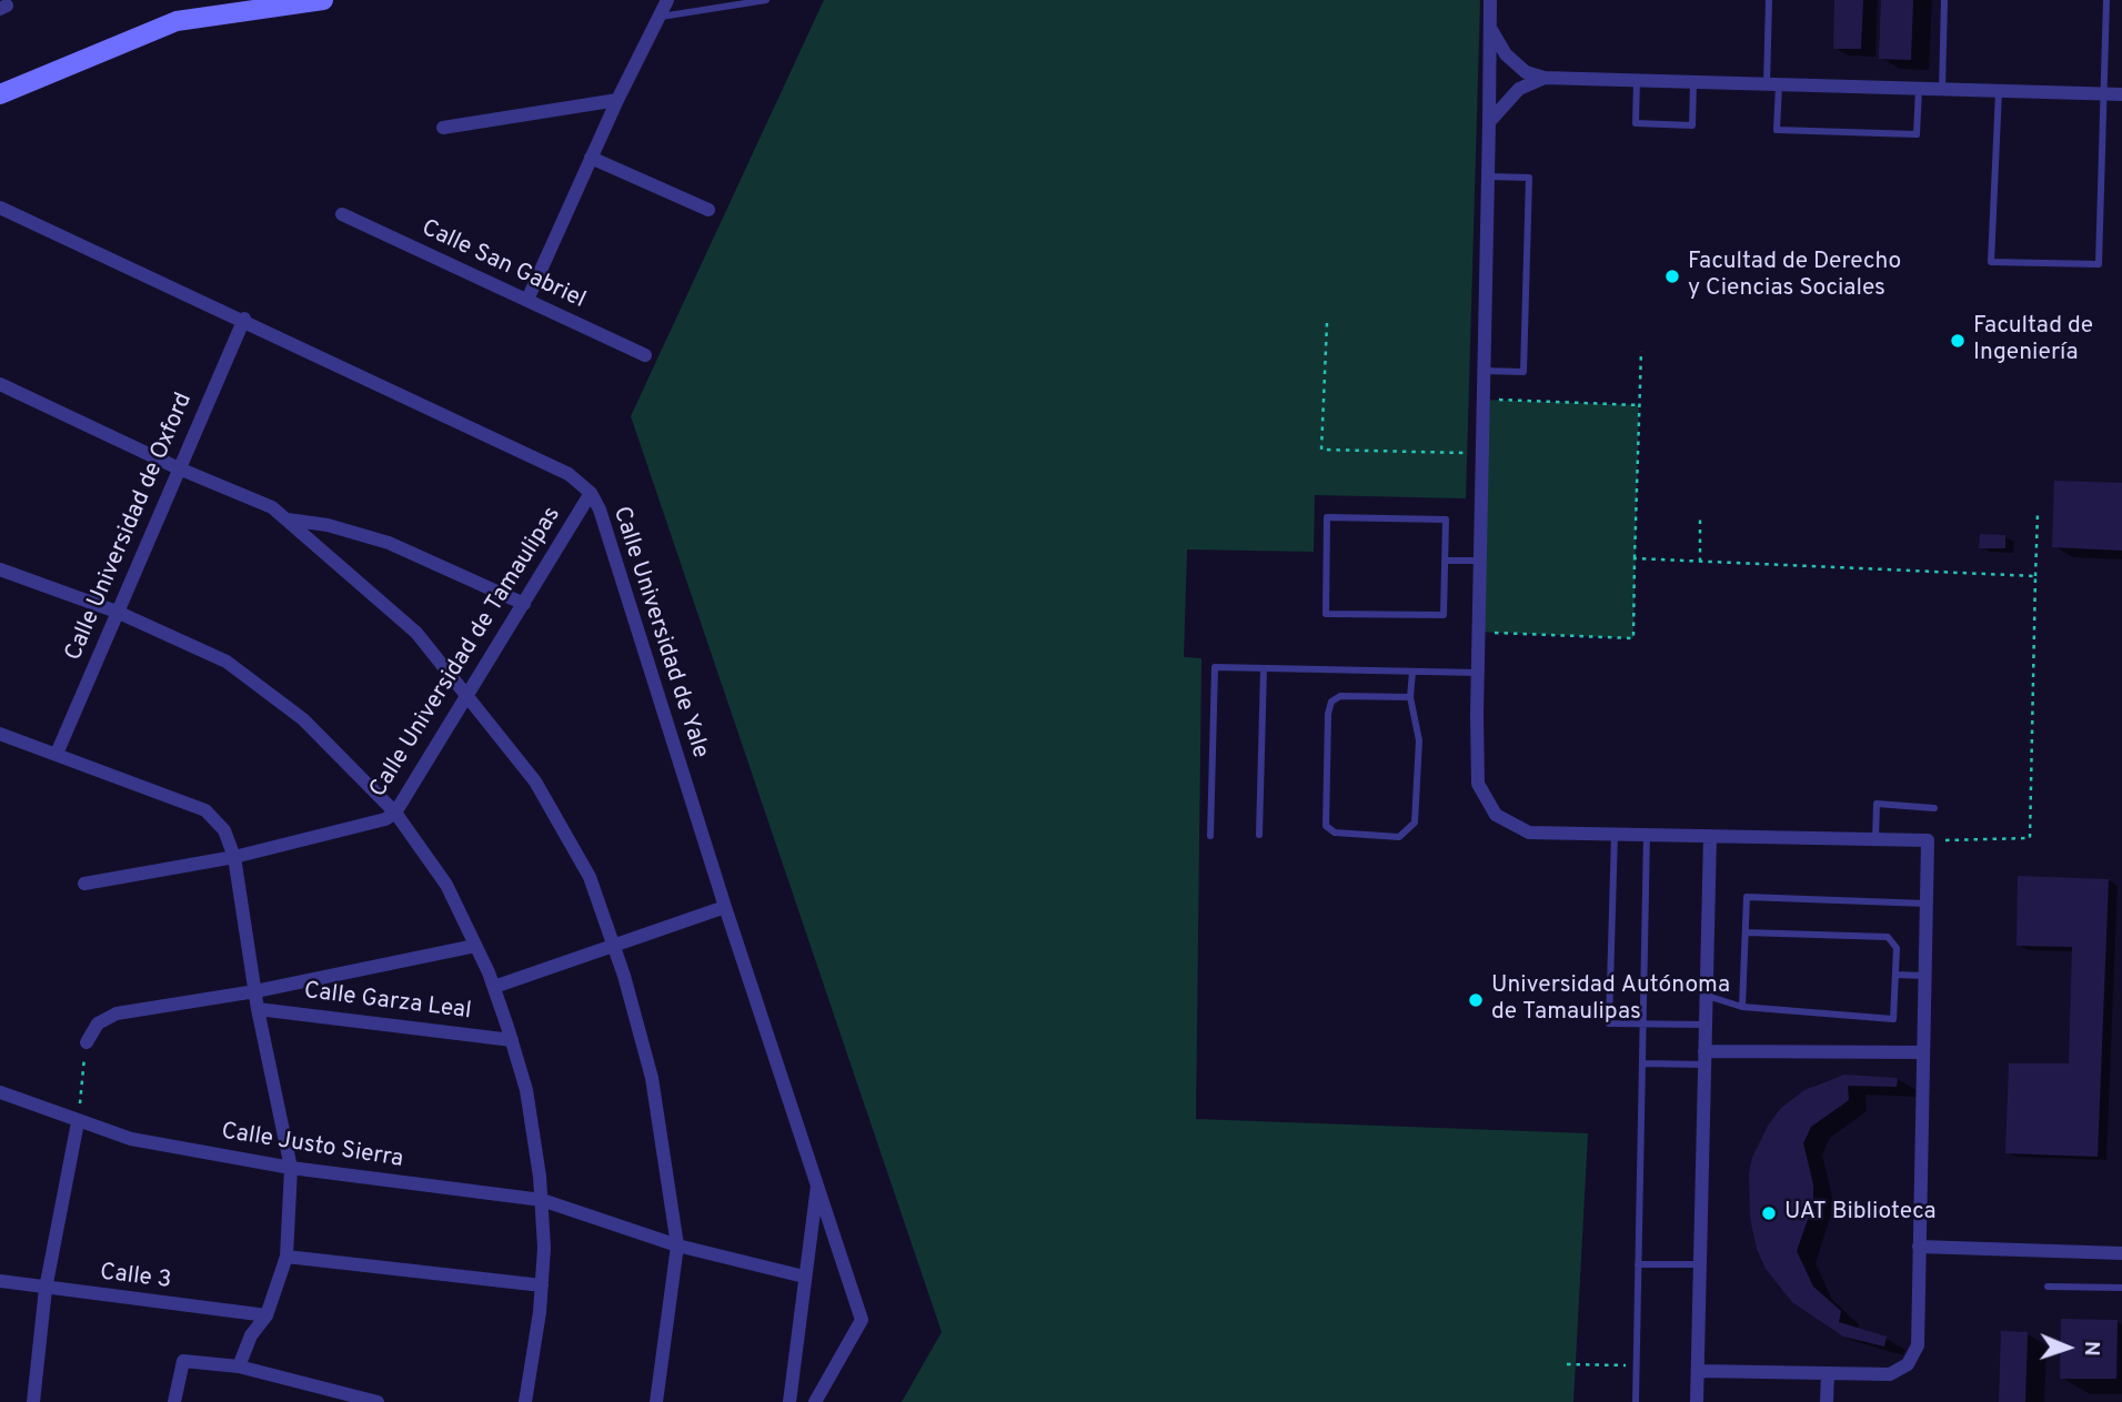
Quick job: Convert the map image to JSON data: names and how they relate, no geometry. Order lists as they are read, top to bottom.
{
  "streets": {
    "street": [
      "Calle San Gabriel",
      "Calle Universidad de Oxford",
      "Calle Universidad de Yale",
      "Calle Universidad de Tamaulipas",
      "Calle Garza Leal",
      "Calle Justo Sierra",
      "Calle 3"
    ]
  },
  "crossings": [
    ["Calle Universidad de Oxford", "Calle Universidad de Yale"],
    ["Calle Universidad de Yale", "Calle Universidad de Tamaulipas"]
  ],
  "places": [
    "Facultad de Derecho y Ciencias Sociales",
    "Facultad de Ingeniería",
    "Universidad Autónoma de Tamaulipas",
    "UAT Biblioteca"
  ],
  "north": "right"
}
